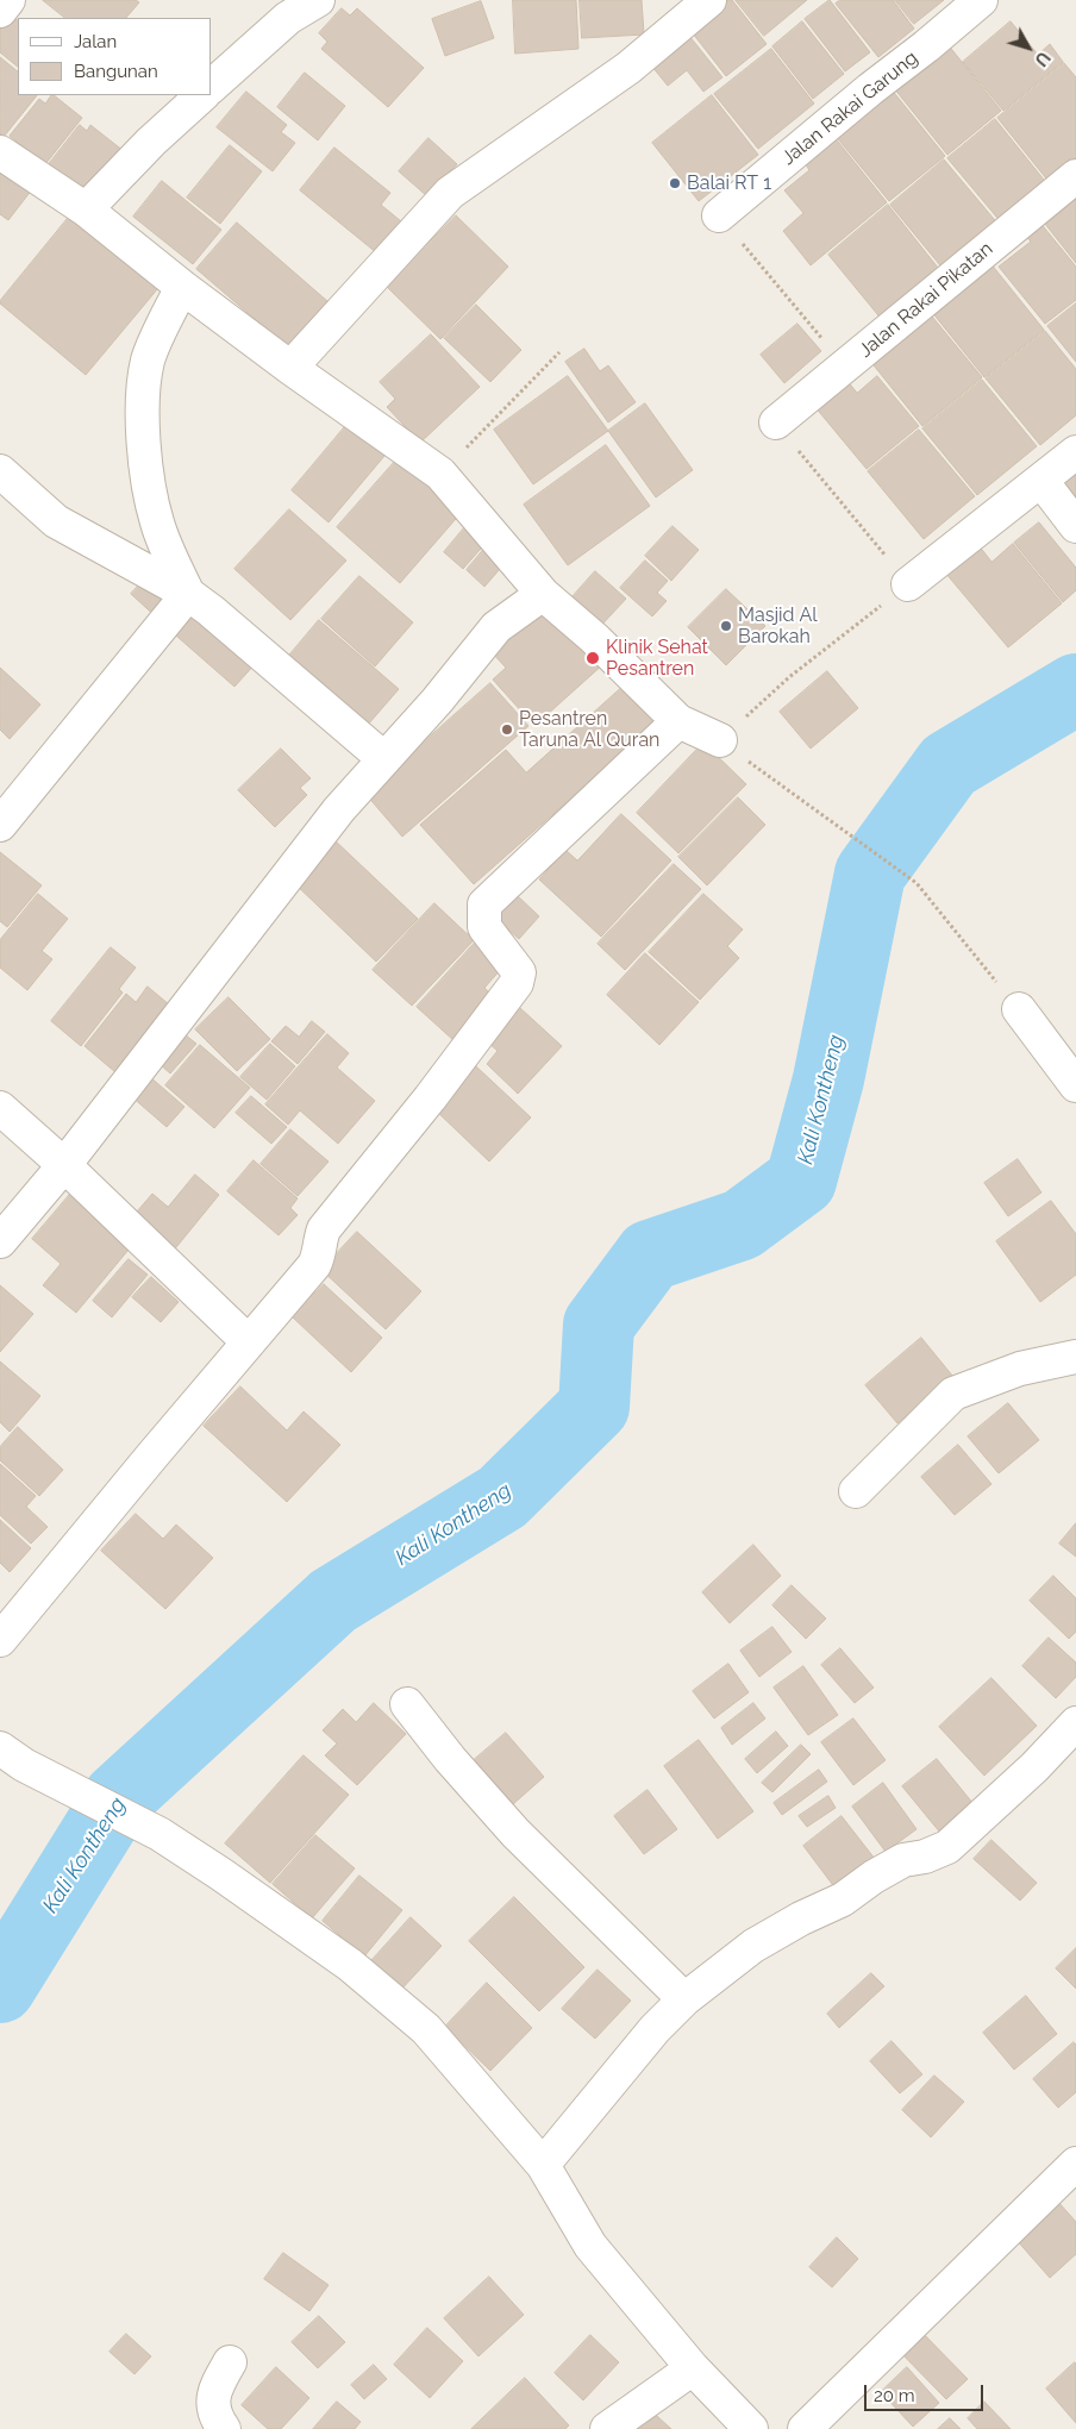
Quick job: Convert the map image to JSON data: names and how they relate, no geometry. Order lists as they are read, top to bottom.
{
  "streets": {
    "street": ["Jalan Rakai Garung", "Jalan Rakai Pikatan"]
  },
  "water": ["Kali Kontheng"],
  "places": [
    "Balai RT 1",
    "Masjid Al Barokah",
    "Klinik Sehat Pesantren",
    "Pesantren Taruna Al Quran"
  ],
  "legend": ["Jalan", "Bangunan"],
  "scale_bar": "20 m",
  "north": "bottom right"
}
